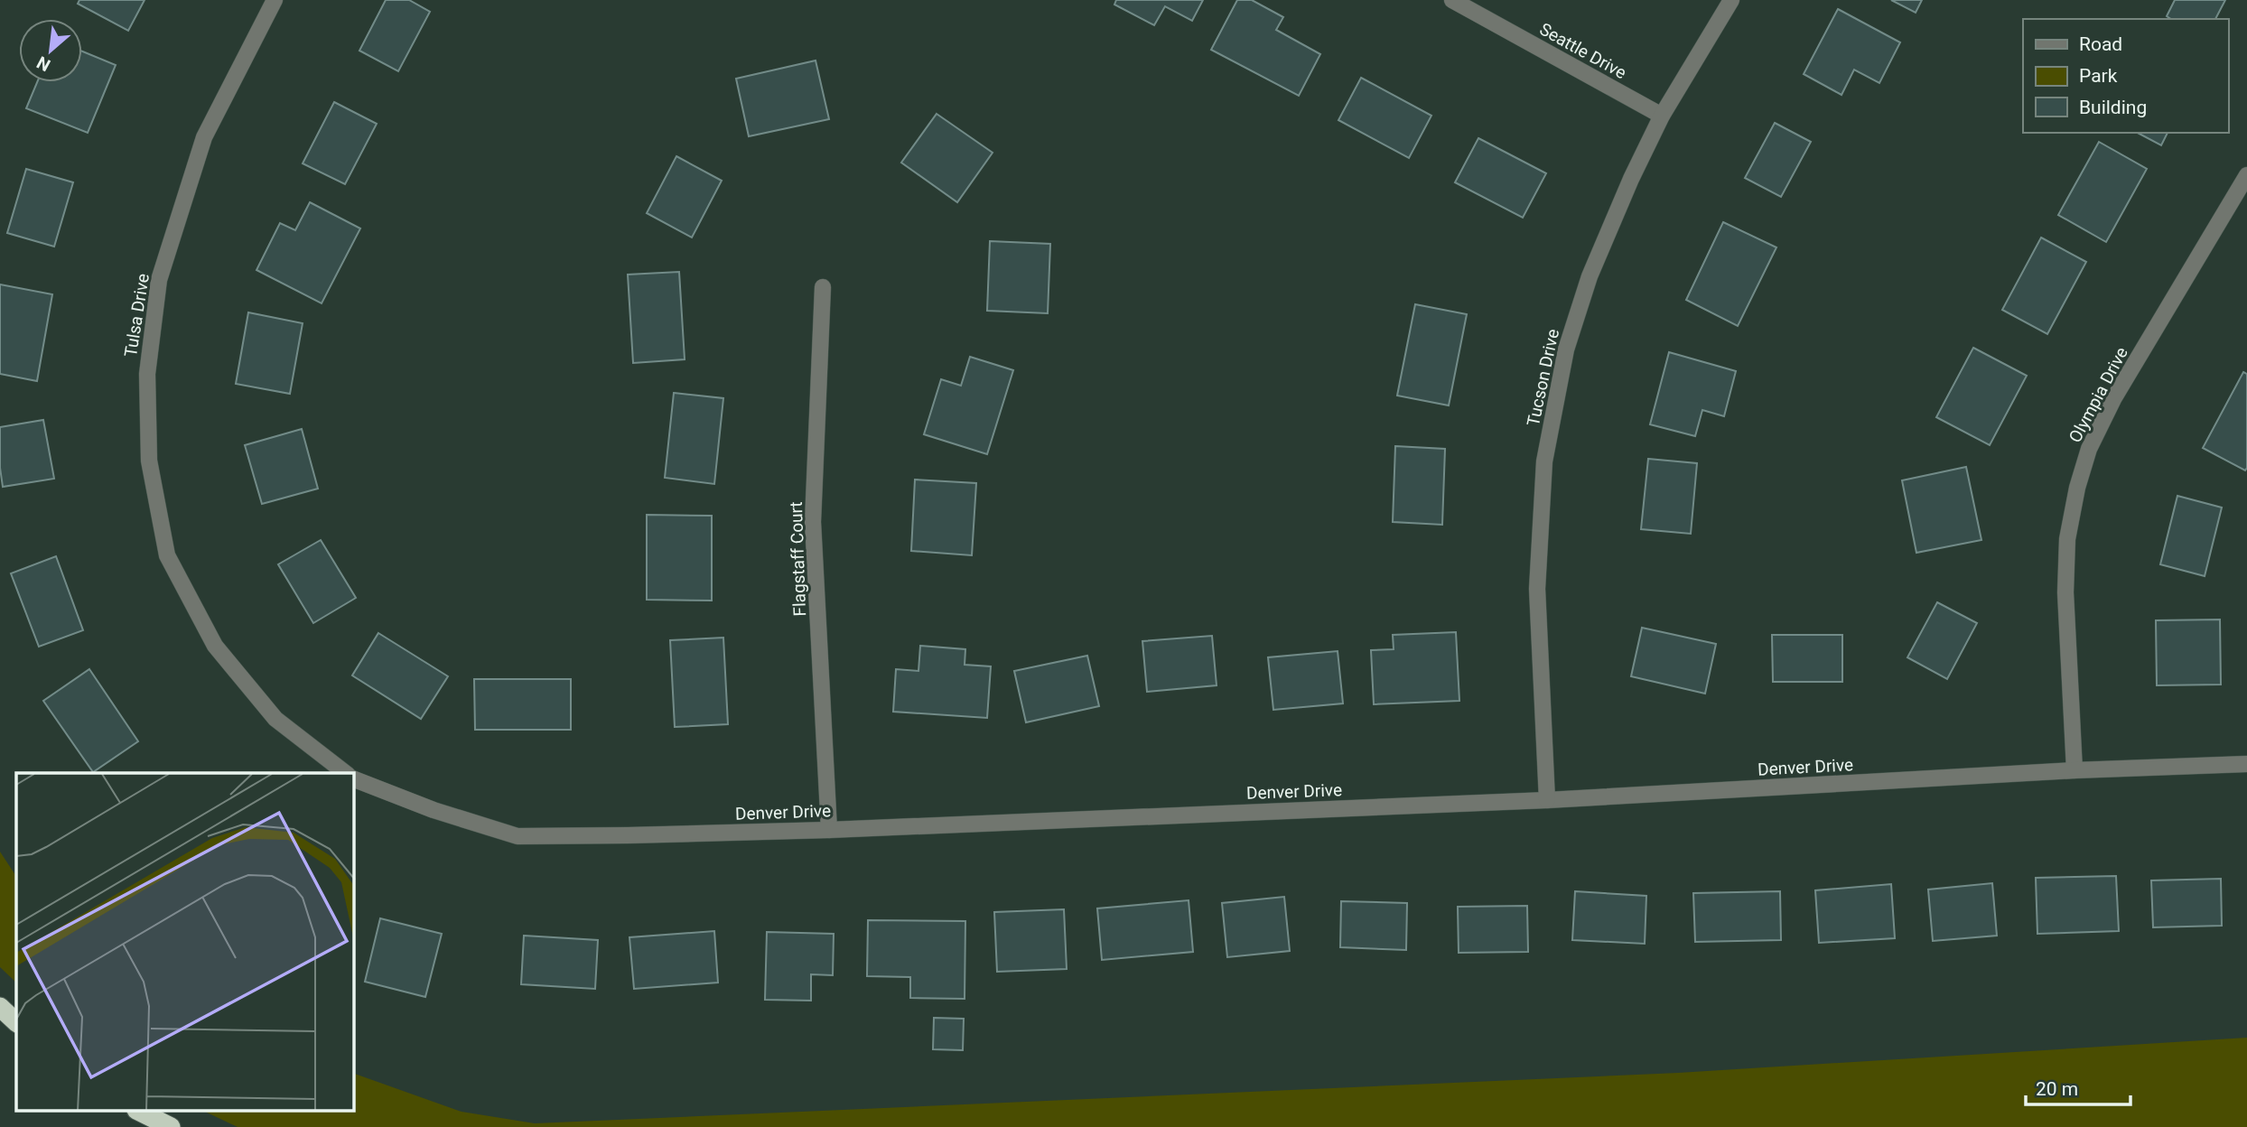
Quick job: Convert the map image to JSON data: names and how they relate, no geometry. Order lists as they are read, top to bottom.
{
  "streets": {
    "street": [
      "Seattle Drive",
      "Tulsa Drive",
      "Tucson Drive",
      "Olympia Drive",
      "Flagstaff Court",
      "Denver Drive"
    ]
  },
  "crossings": [
    ["Seattle Drive", "Tucson Drive"],
    ["Tucson Drive", "Denver Drive"],
    ["Olympia Drive", "Denver Drive"],
    ["Flagstaff Court", "Denver Drive"]
  ],
  "legend": ["Road", "Park", "Building"],
  "scale_bar": "20 m",
  "north": "bottom left"
}
